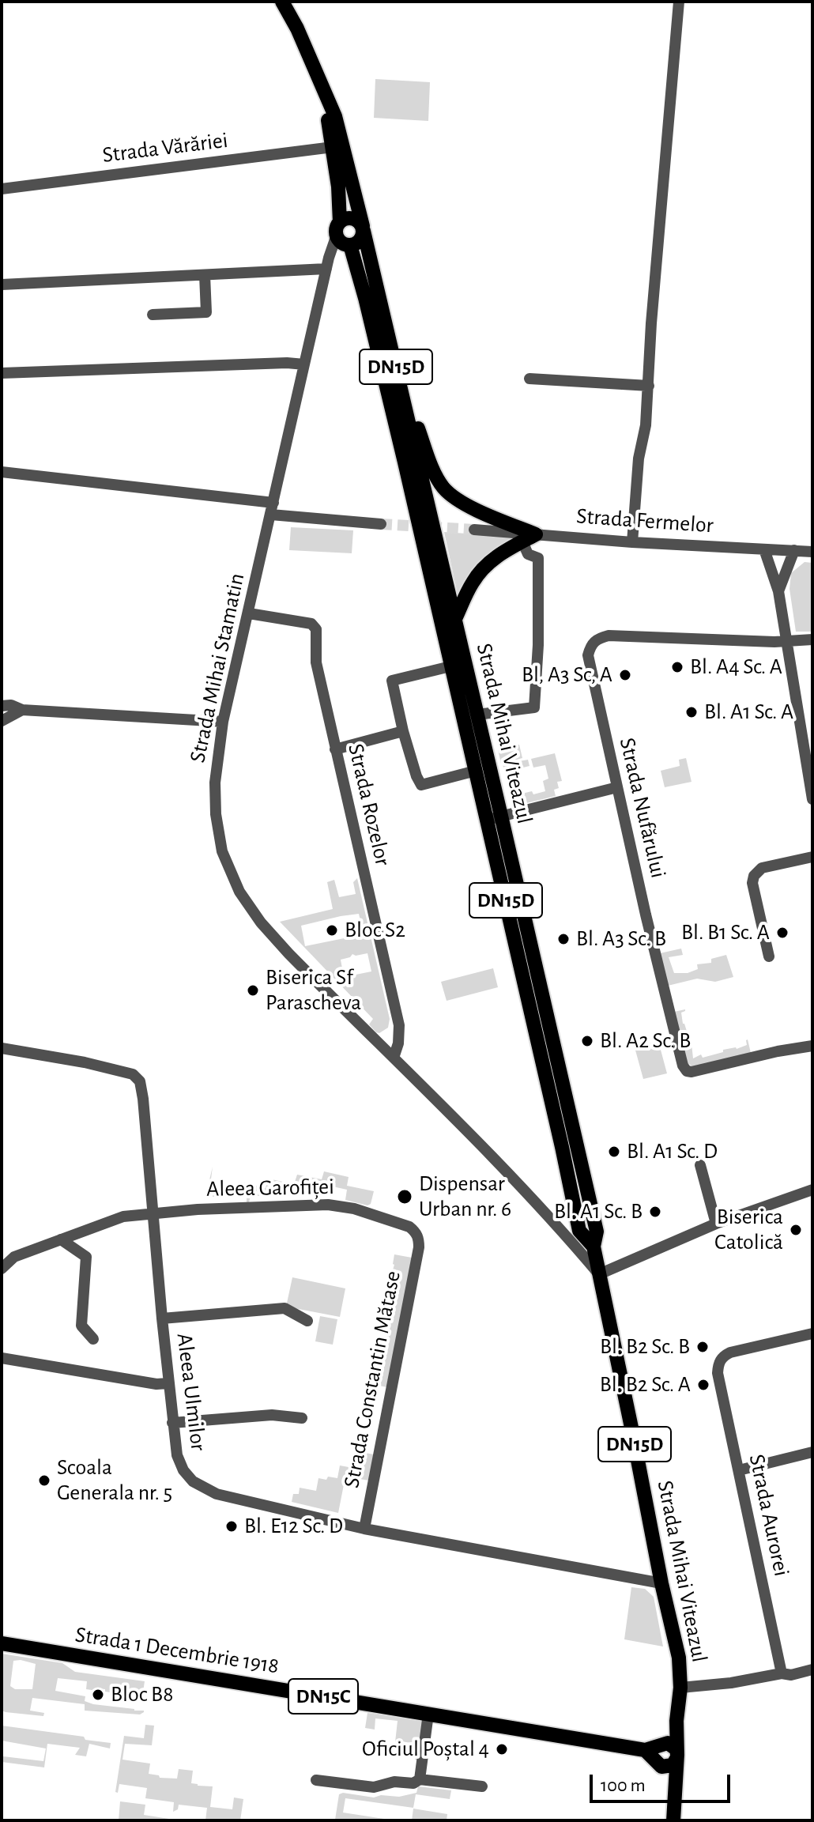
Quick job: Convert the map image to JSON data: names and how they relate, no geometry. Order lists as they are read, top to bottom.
{
  "streets": {
    "main road": [
      "DN15D",
      "Strada Mihai Viteazul",
      "Strada 1 Decembrie 1918",
      "DN15C"
    ],
    "street": [
      "Strada Vărăriei",
      "Strada Fermelor",
      "Strada Mihai Stamatin",
      "Strada Rozelor",
      "Strada Nufărului",
      "Aleea Garofiței",
      "Strada Constantin Mătase",
      "Aleea Ulmilor",
      "Strada Aurorei"
    ]
  },
  "crossings": [
    ["Strada Vărăriei", "Strada Mihai Viteazul"],
    ["Strada Mihai Stamatin", "Strada Mihai Viteazul"],
    ["Strada Mihai Stamatin", "Strada Rozelor"],
    ["Strada Mihai Viteazul", "Aleea Ulmilor"],
    ["Strada Mihai Viteazul", "Strada 1 Decembrie 1918"],
    ["Aleea Garofiței", "Strada Constantin Mătase"],
    ["Aleea Garofiței", "Aleea Ulmilor"],
    ["Strada Constantin Mătase", "Aleea Ulmilor"]
  ],
  "places": [
    "Bl. A4 Sc. A",
    "Bl, A3 Sc, A",
    "Bl. A1 Sc. A",
    "Bloc S2",
    "Bl. B1 Sc. A",
    "Bl. A3 Sc. B",
    "Biserica Sf Parascheva",
    "Bl. A2 Sc. B",
    "Bl. A1 Sc. D",
    "Dispensar Urban nr. 6",
    "Bl. A1 Sc. B",
    "Biserica Catolică",
    "Bl. B2 Sc. B",
    "Bl. B2 Sc. A",
    "Scoala Generala nr. 5",
    "Bl. E12 Sc. D",
    "Bloc B8",
    "Oficiul Poștal 4"
  ],
  "scale_bar": "100 m"
}
